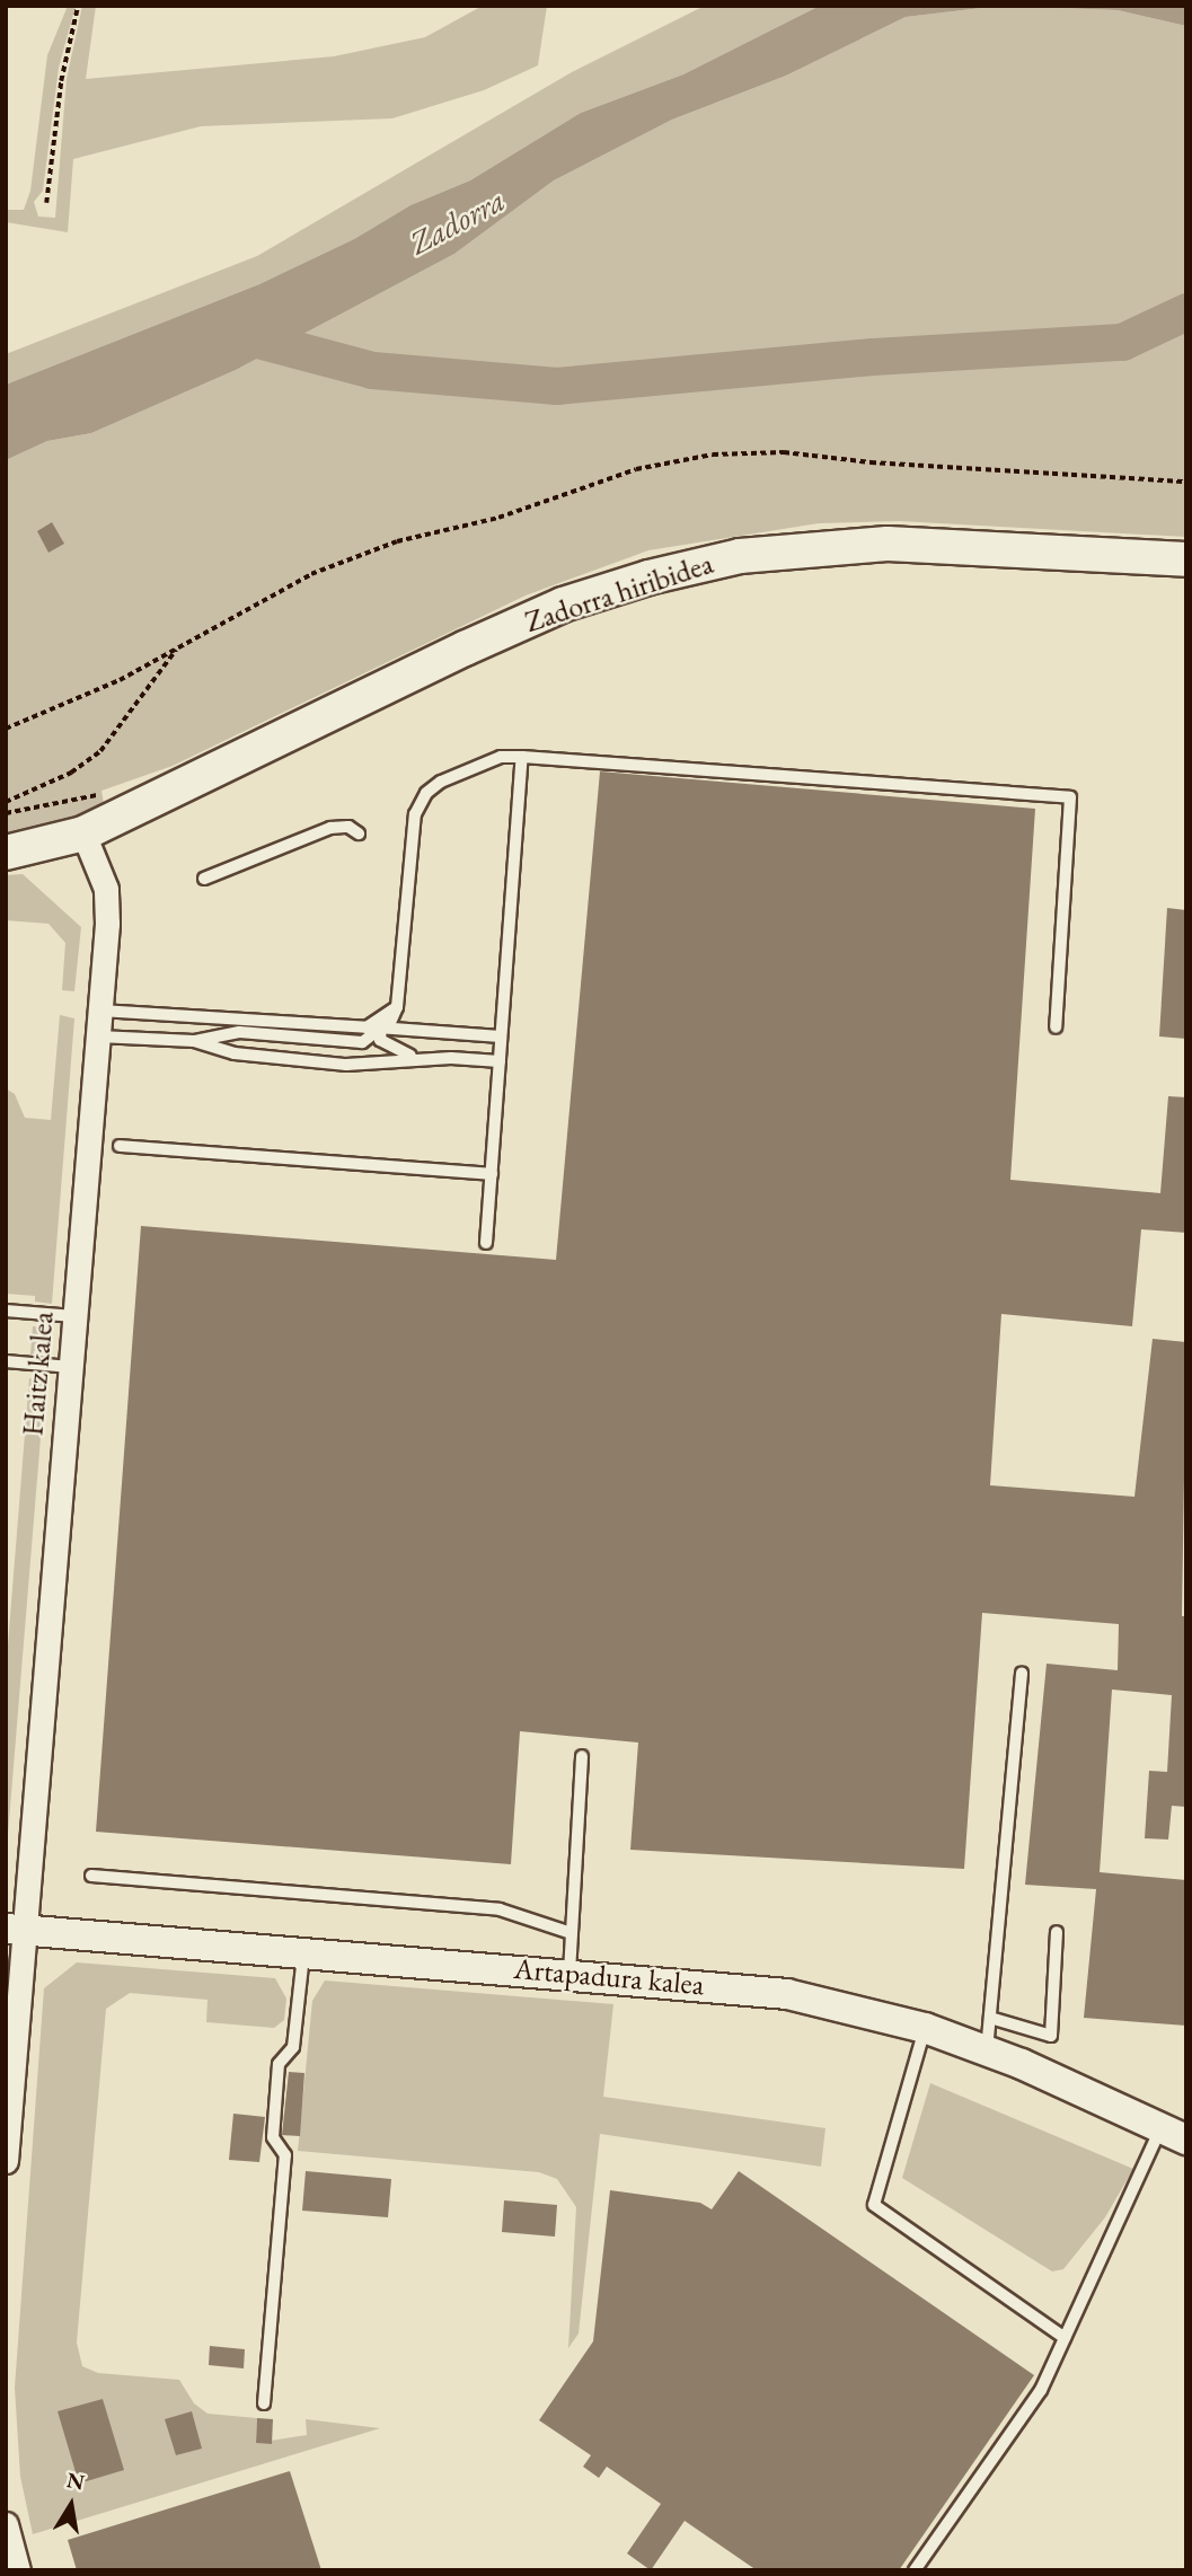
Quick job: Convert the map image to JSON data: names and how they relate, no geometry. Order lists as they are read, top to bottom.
{
  "streets": {
    "main road": ["Zadorra hiribidea"],
    "street": ["Haitz kalea", "Artapadura kalea"]
  },
  "crossings": [
    ["Zadorra hiribidea", "Haitz kalea"],
    ["Haitz kalea", "Artapadura kalea"]
  ],
  "water": ["Zadorra"],
  "north": "top"
}
